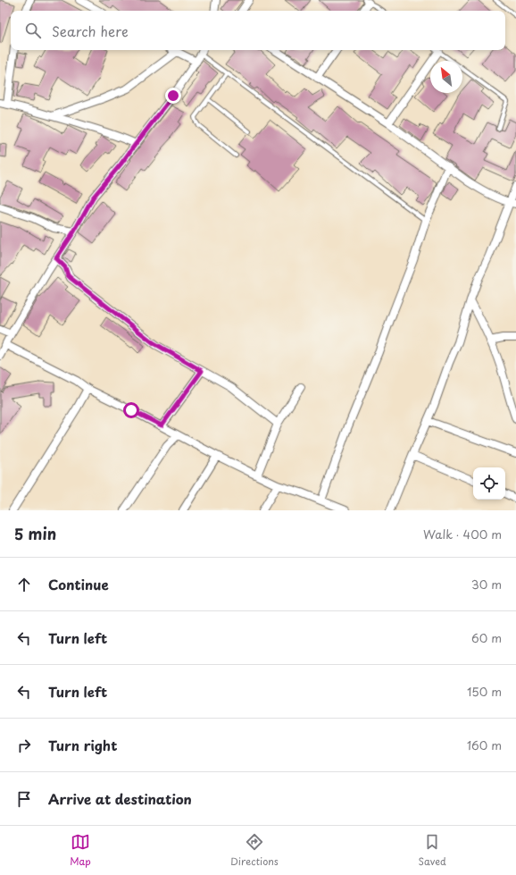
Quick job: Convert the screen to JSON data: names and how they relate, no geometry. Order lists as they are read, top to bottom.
{
  "north": "top left",
  "page": {
    "search": "Search here",
    "heading": ["5 min", "Walk · 400 m"],
    "list": [
      ["Continue", "30 m"],
      ["Turn left", "60 m"],
      ["Turn left", "150 m"],
      ["Turn right", "160 m"],
      "Arrive at destination"
    ],
    "nav": ["Map", "Directions", "Saved"]
  }
}
